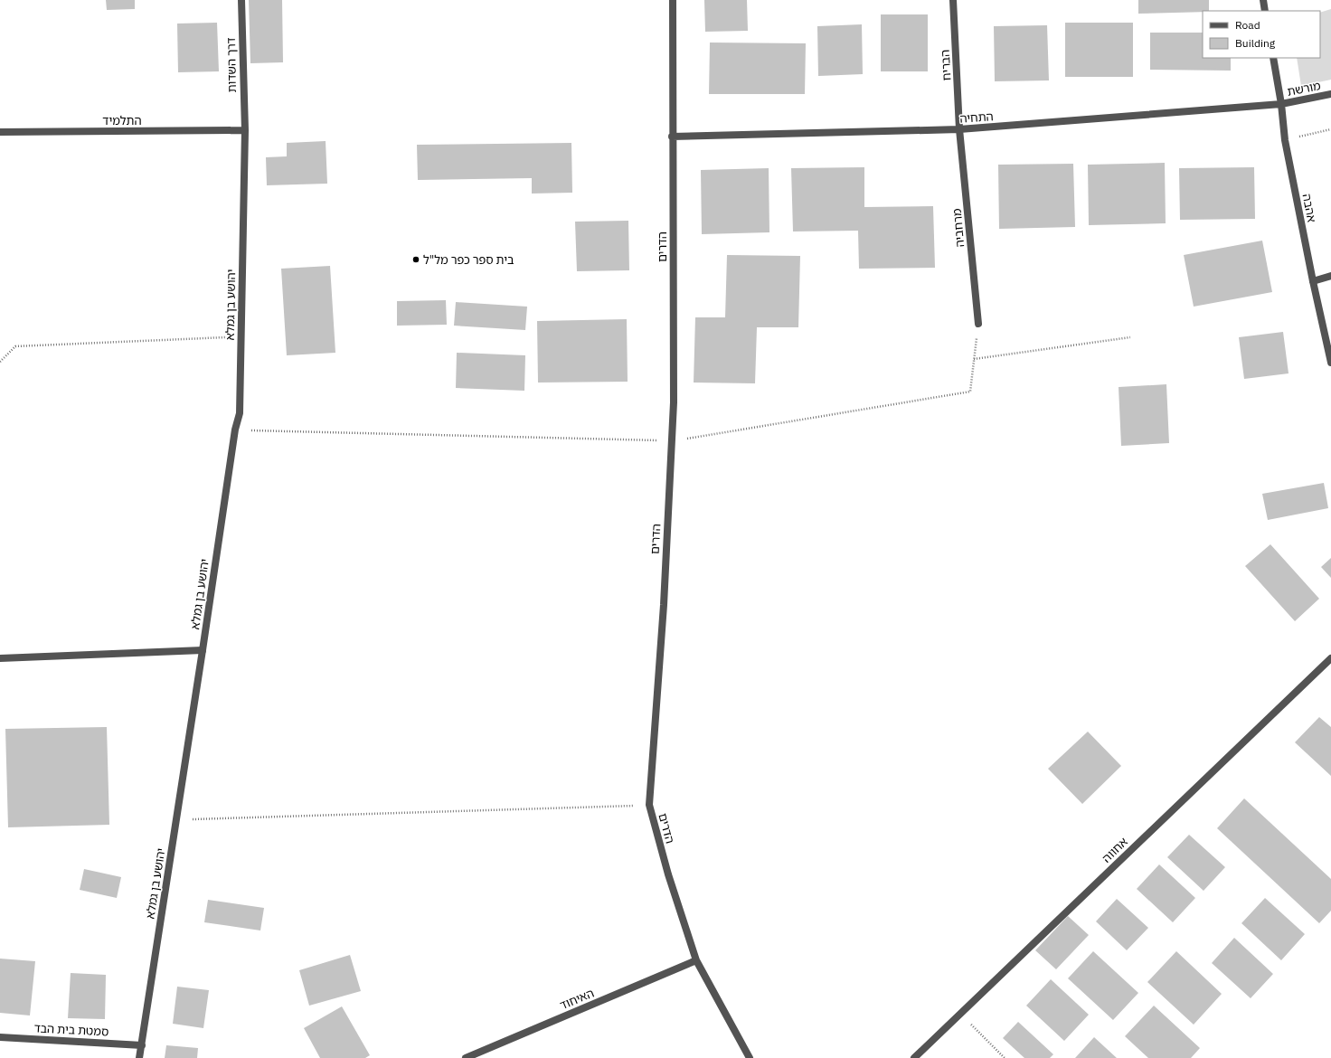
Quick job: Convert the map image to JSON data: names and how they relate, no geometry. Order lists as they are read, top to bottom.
{
  "streets": {
    "street": [
      "דרך השדות",
      "הבריח",
      "מורשת",
      "התחיה",
      "התלמיד",
      "אהבה",
      "מרחביה",
      "הדרים",
      "יהושע בן גמלא",
      "אחווה",
      "האיחוד",
      "סמטת בית הבד"
    ]
  },
  "crossings": [
    ["דרך השדות", "התלמיד"],
    ["דרך השדות", "יהושע בן גמלא"],
    ["הבריח", "התחיה"],
    ["הבריח", "מרחביה"],
    ["מורשת", "התחיה"],
    ["מורשת", "אהבה"],
    ["התחיה", "אהבה"],
    ["התחיה", "מרחביה"],
    ["התחיה", "הדרים"],
    ["התלמיד", "יהושע בן גמלא"],
    ["הדרים", "האיחוד"],
    ["יהושע בן גמלא", "סמטת בית הבד"]
  ],
  "places": ["בית ספר כפר מל\"ל"],
  "legend": ["Road", "Building"]
}
